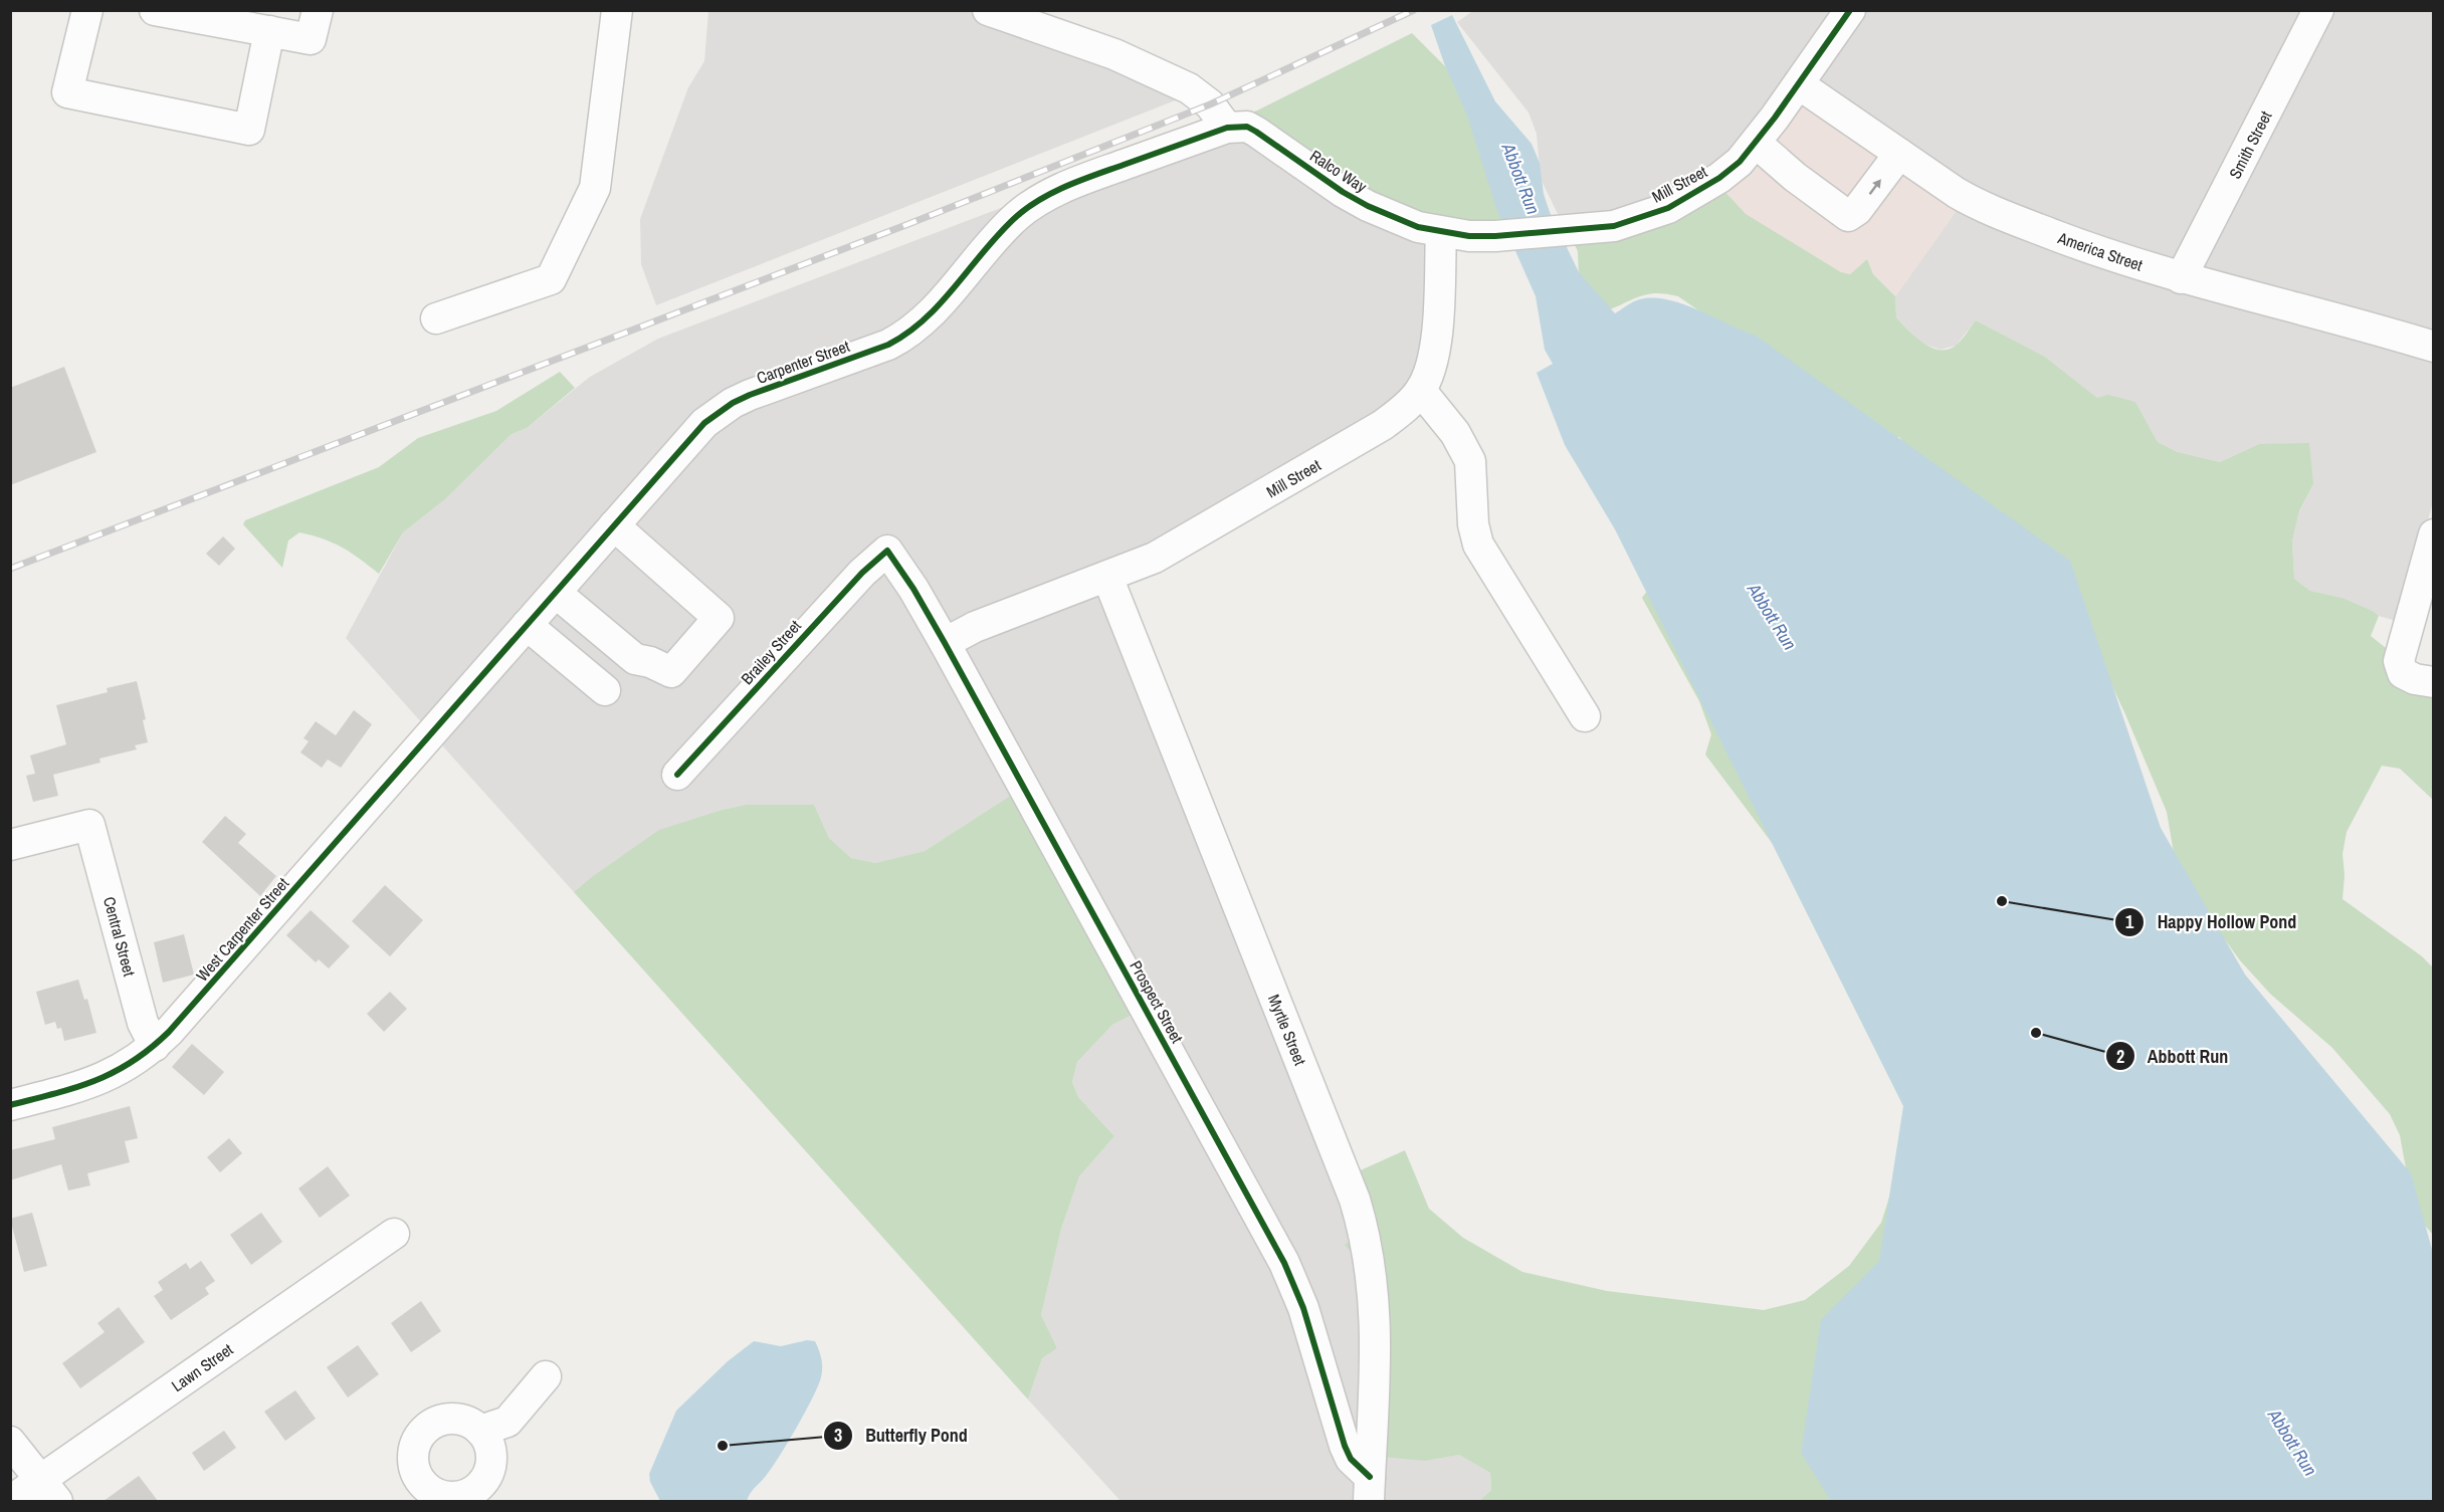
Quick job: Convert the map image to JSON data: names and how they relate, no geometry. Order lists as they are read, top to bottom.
{
  "streets": {
    "street": [
      "Smith Street",
      "Ralco Way",
      "Mill Street",
      "America Street",
      "Carpenter Street",
      "Brailey Street",
      "West Carpenter Street",
      "Central Street",
      "Prospect Street",
      "Myrtle Street",
      "Lawn Street"
    ]
  },
  "crossings": [
    ["Smith Street", "America Street"],
    ["Ralco Way", "Mill Street"],
    ["Ralco Way", "Carpenter Street"],
    ["Mill Street", "America Street"],
    ["Mill Street", "Prospect Street"],
    ["Mill Street", "Myrtle Street"],
    ["Carpenter Street", "West Carpenter Street"],
    ["Brailey Street", "Prospect Street"],
    ["West Carpenter Street", "Central Street"],
    ["Prospect Street", "Myrtle Street"]
  ],
  "water": ["Abbott Run"],
  "places": ["Happy Hollow Pond", "Abbott Run", "Butterfly Pond"]
}
